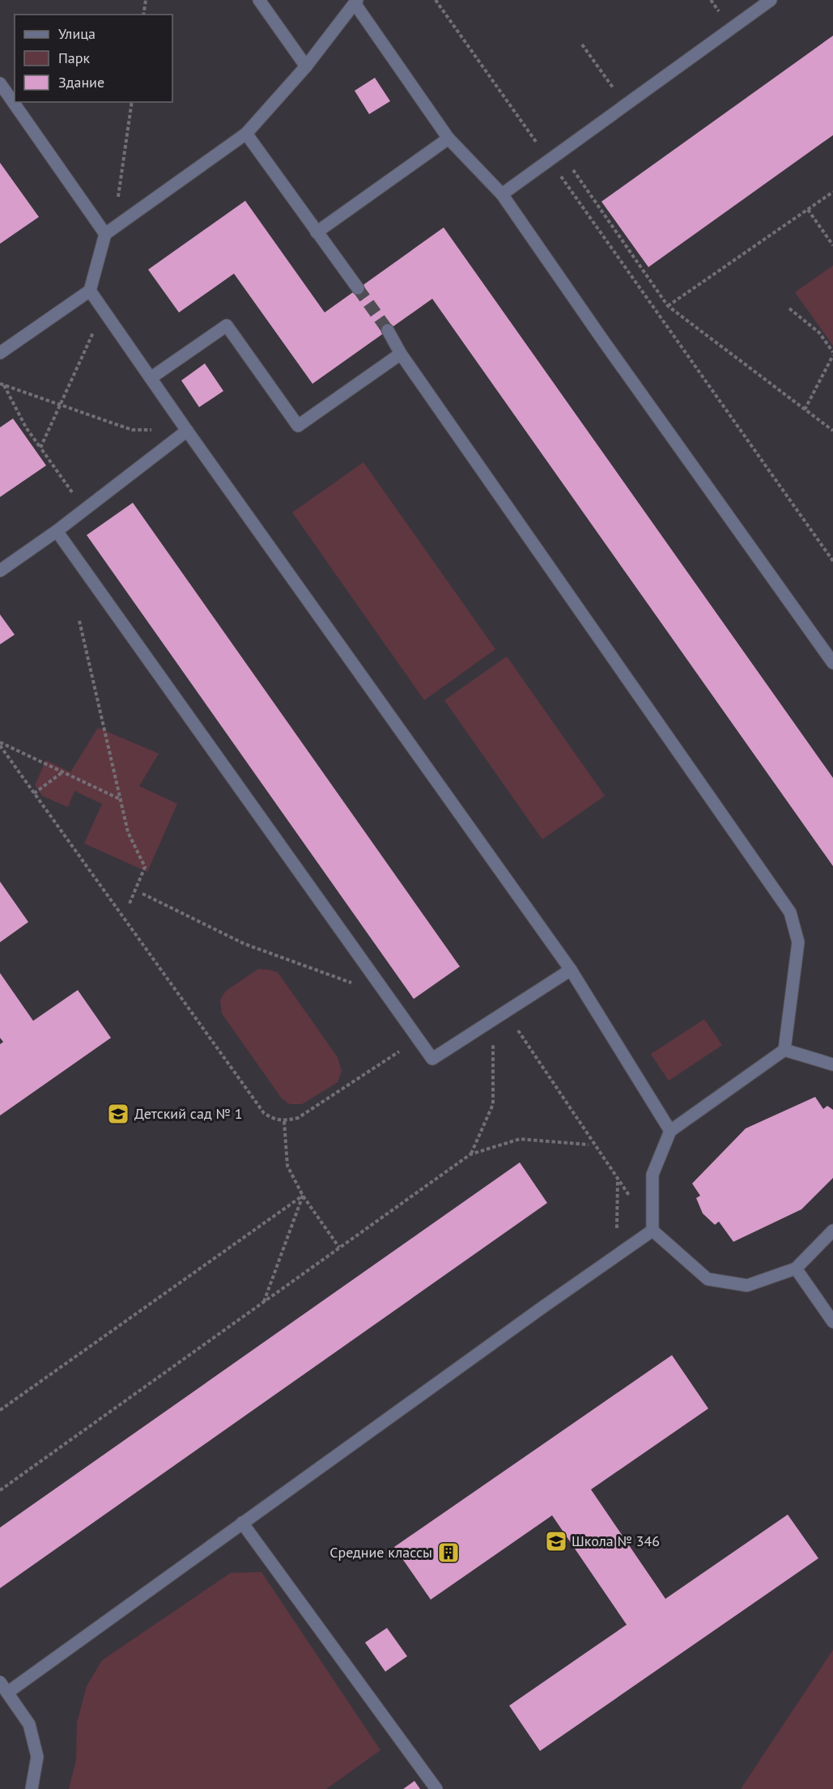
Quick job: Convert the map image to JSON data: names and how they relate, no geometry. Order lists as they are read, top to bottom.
{
  "places": {
    "school or university": ["Детский сад № 1", "Школа № 346"],
    "building": ["Средние классы"]
  },
  "legend": ["Улица", "Парк", "Здание"]
}
